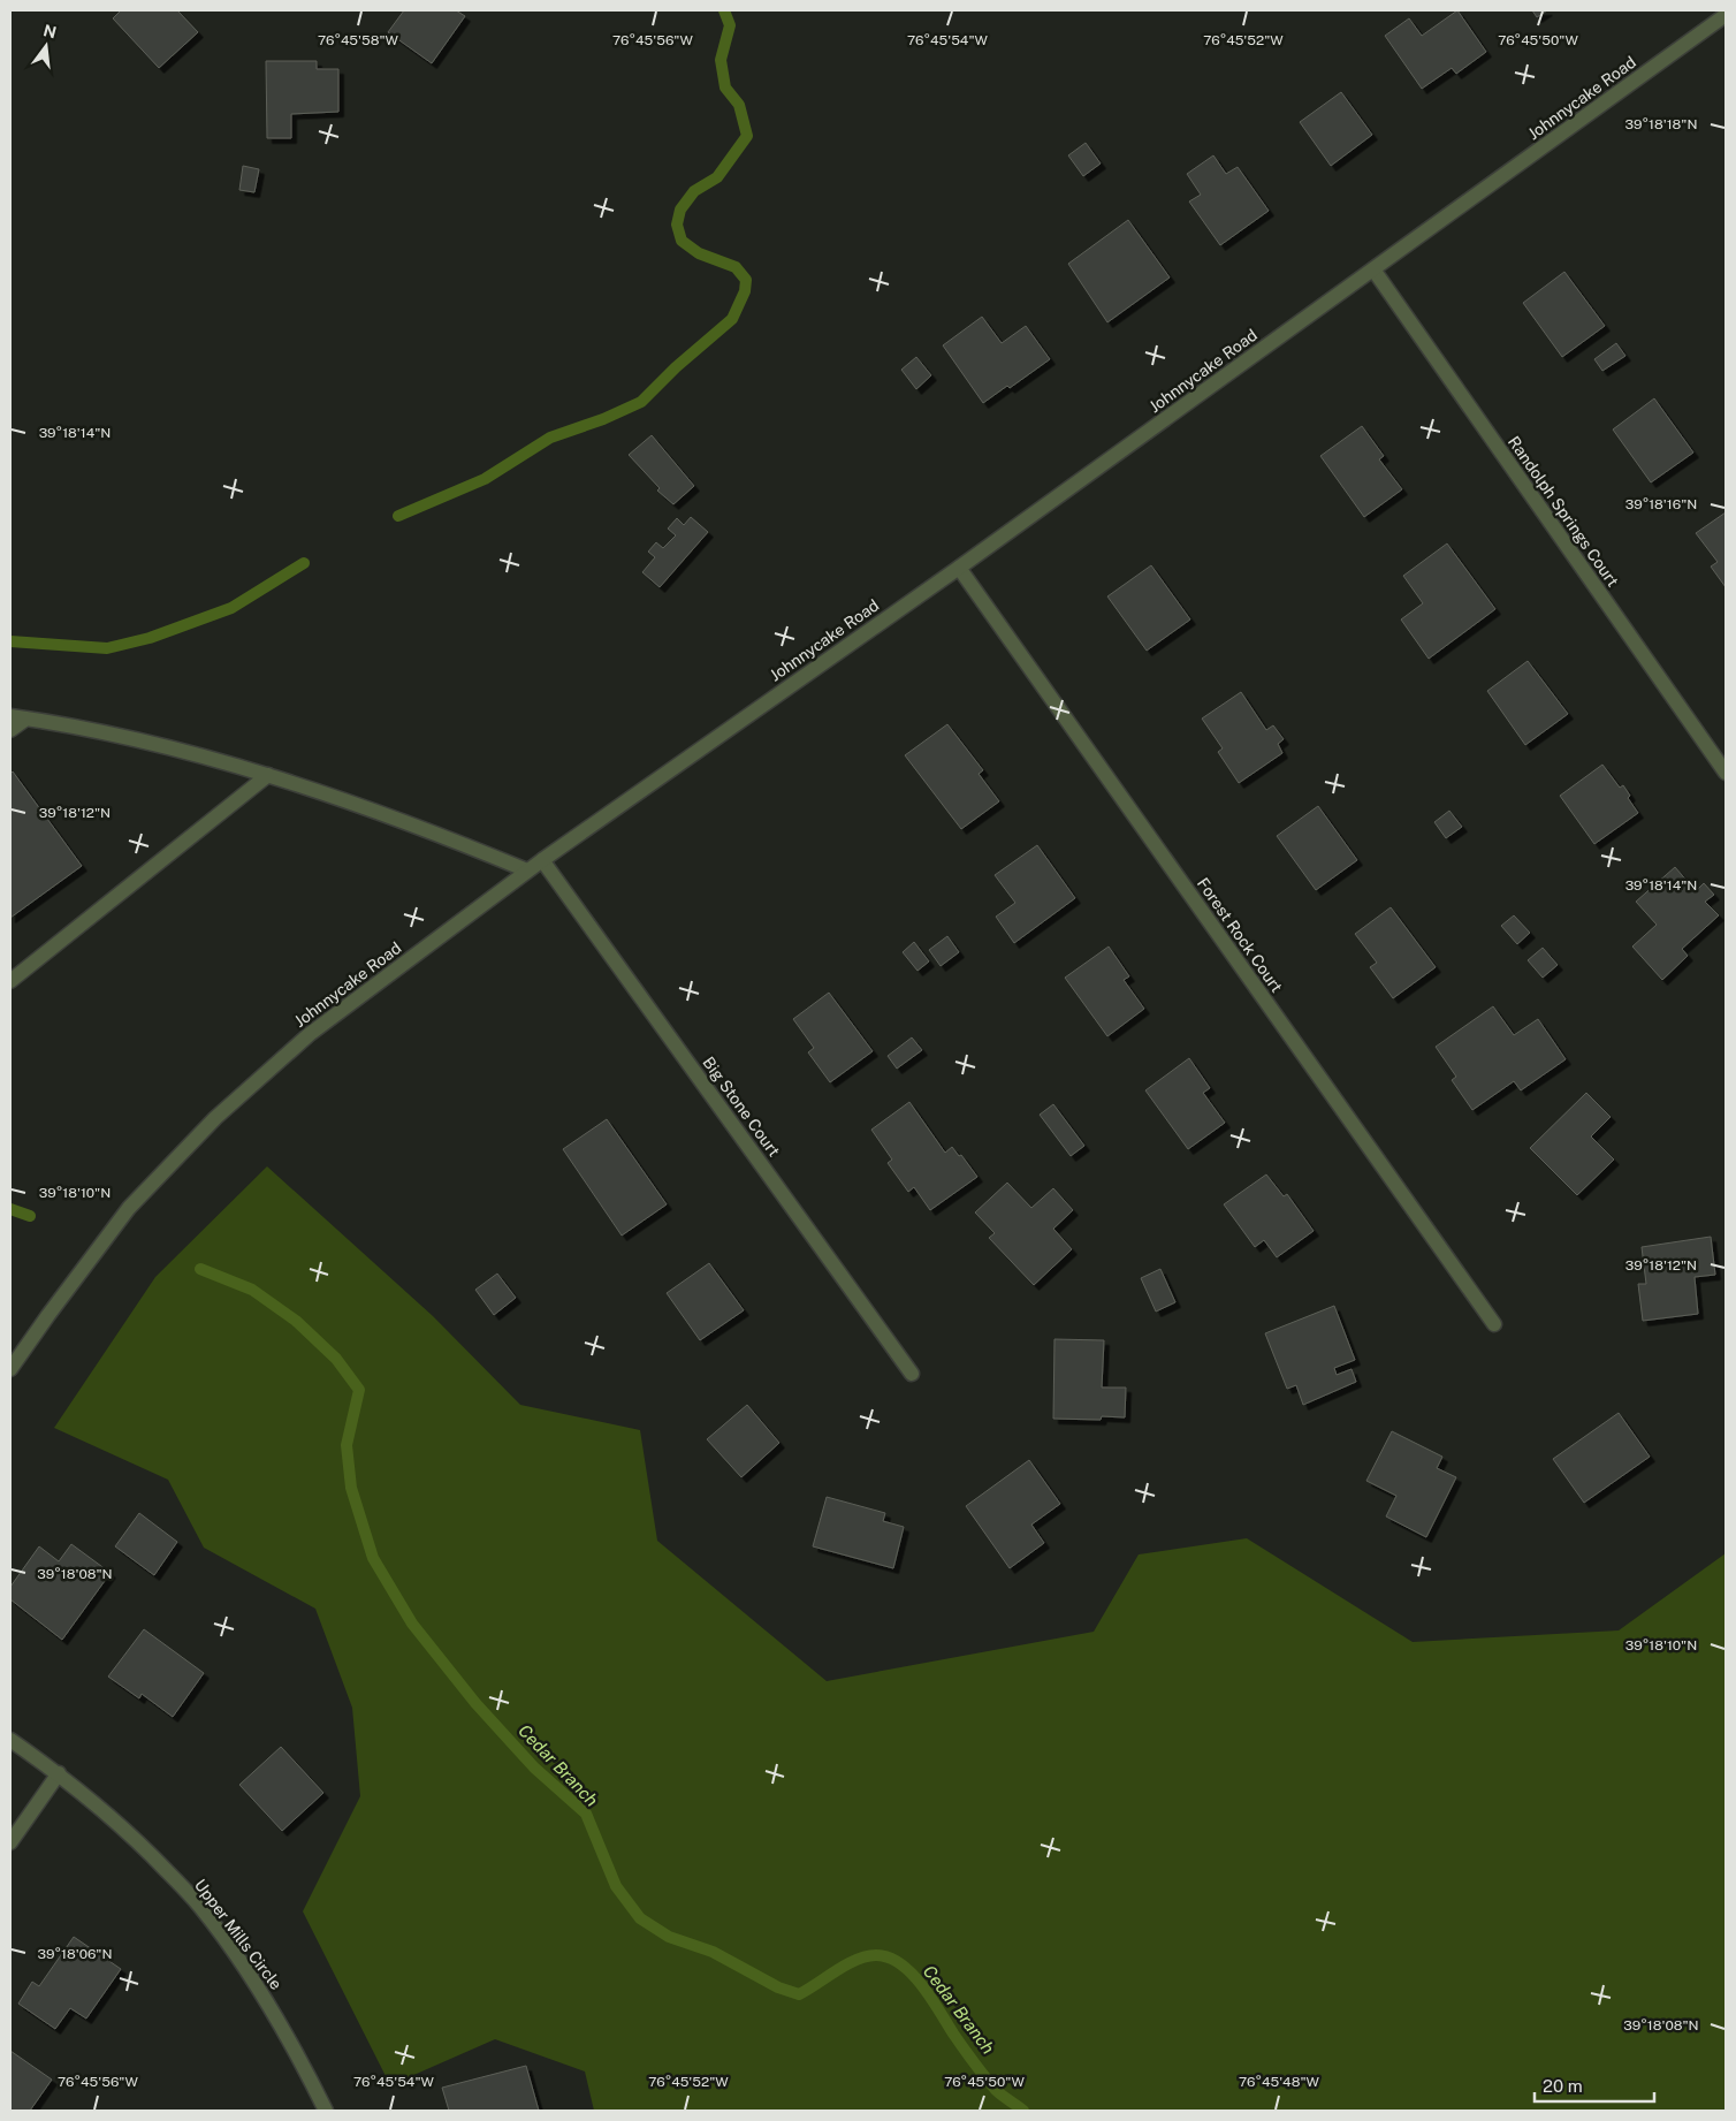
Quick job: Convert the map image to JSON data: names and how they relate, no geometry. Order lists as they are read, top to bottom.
{
  "streets": {
    "street": [
      "Johnnycake Road",
      "Randolph Springs Court",
      "Forest Rock Court",
      "Big Stone Court",
      "Upper Mills Circle"
    ]
  },
  "crossings": [
    ["Johnnycake Road", "Randolph Springs Court"],
    ["Johnnycake Road", "Forest Rock Court"],
    ["Johnnycake Road", "Big Stone Court"]
  ],
  "water": ["Cedar Branch"],
  "scale_bar": "20 m",
  "north": "top",
  "coordinates": [
    "76°45'58\"W",
    "76°45'56\"W",
    "76°45'54\"W",
    "76°45'52\"W",
    "76°45'50\"W",
    "39°18'18\"N",
    "39°18'14\"N",
    "39°18'16\"N",
    "39°18'12\"N",
    "39°18'10\"N",
    "39°18'08\"N",
    "39°18'06\"N",
    "76°45'48\"W"
  ]
}
